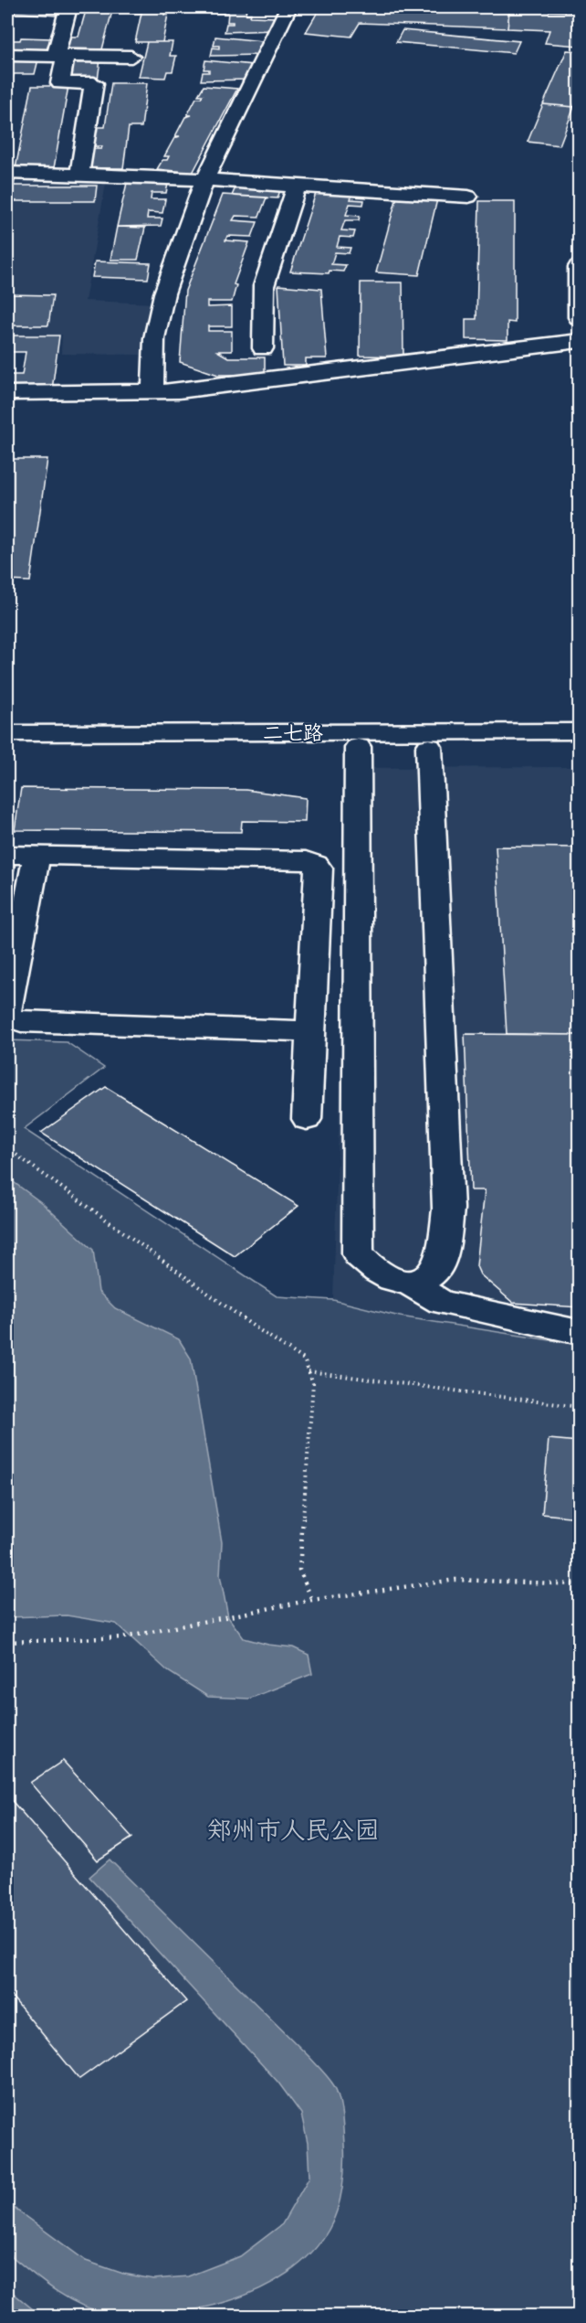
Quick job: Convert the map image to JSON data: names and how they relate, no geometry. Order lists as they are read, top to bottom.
{
  "streets": {
    "street": ["二七路"]
  },
  "parks": ["郑州市人民公园"]
}
